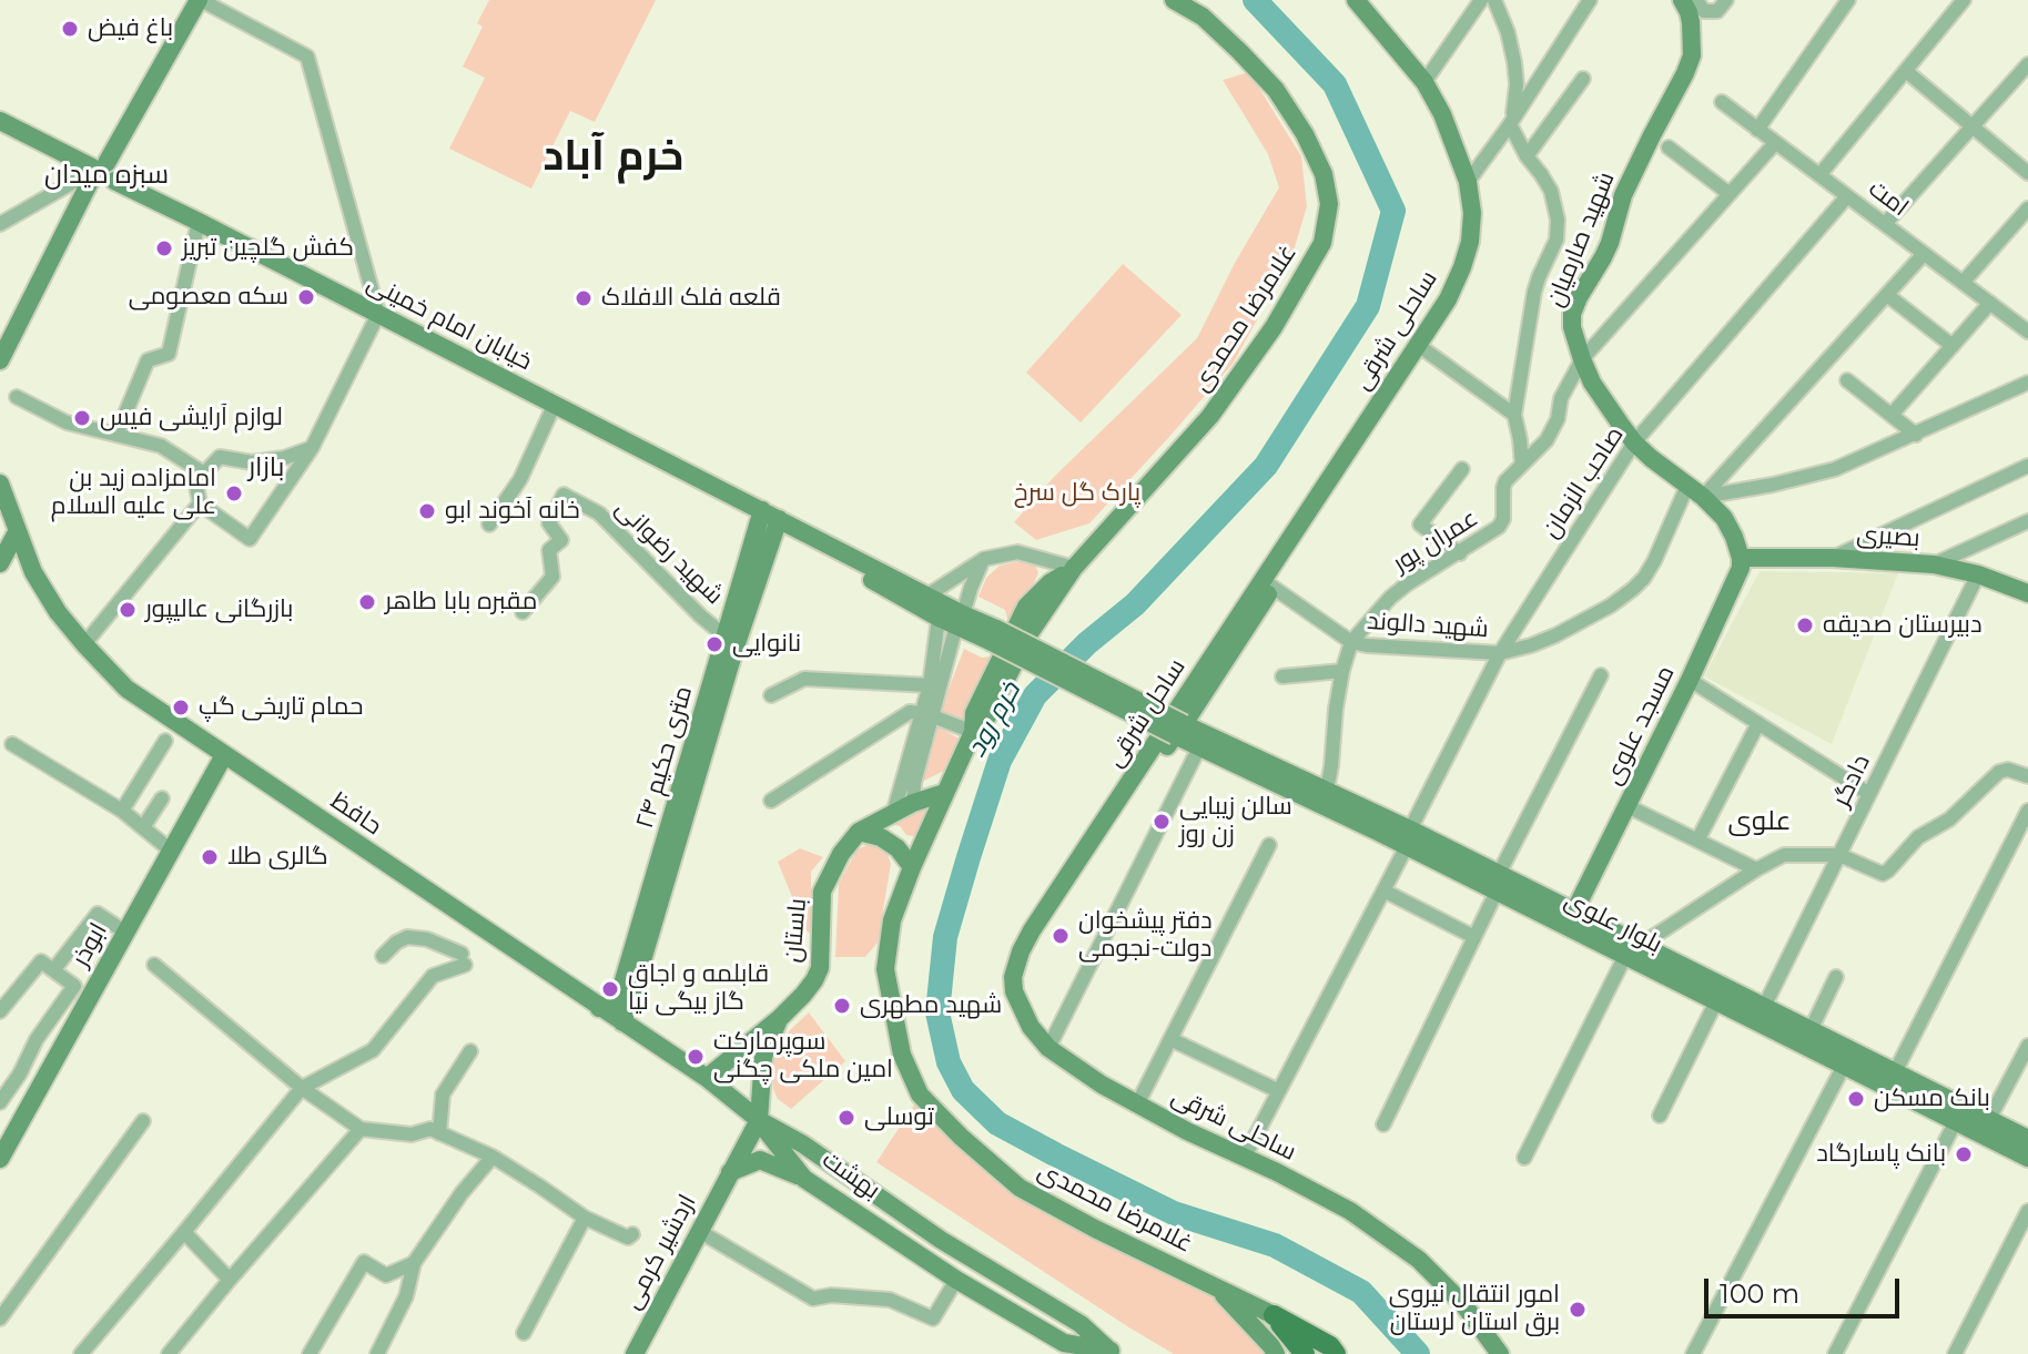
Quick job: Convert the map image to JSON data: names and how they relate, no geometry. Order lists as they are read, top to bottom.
{
  "streets": {
    "main road": [
      "شهید صارمیان",
      "غلامرضا محمدی",
      "خیابان امام خمینی",
      "ساحلی شرقی",
      "بصیری",
      "ساحل شرقی",
      "مسجد علوی",
      "۲۴ متری حکیم",
      "حافظ",
      "بلوار علوی",
      "باستان",
      "ابوذر",
      "بهشت",
      "اردشیر کرمی"
    ],
    "street": [
      "امت",
      "صاحب الزمان",
      "عمران پور",
      "شهید رضوانی",
      "شهید دالوند",
      "دادگر"
    ]
  },
  "crossings": [
    ["امت", "صاحب الزمان"],
    ["امت", "عمران پور"],
    ["امت", "شهید دالوند"],
    ["شهید صارمیان", "صاحب الزمان"],
    ["شهید صارمیان", "بصیری"],
    ["شهید صارمیان", "عمران پور"],
    ["شهید صارمیان", "شهید دالوند"],
    ["شهید صارمیان", "مسجد علوی"],
    ["غلامرضا محمدی", "باستان"],
    ["خیابان امام خمینی", "۲۴ متری حکیم"],
    ["خیابان امام خمینی", "بلوار علوی"],
    ["ساحلی شرقی", "صاحب الزمان"],
    ["ساحلی شرقی", "ساحل شرقی"],
    ["صاحب الزمان", "شهید دالوند"],
    ["صاحب الزمان", "بلوار علوی"],
    ["بصیری", "مسجد علوی"],
    ["بصیری", "دادگر"],
    ["عمران پور", "شهید دالوند"],
    ["عمران پور", "بلوار علوی"],
    ["شهید رضوانی", "۲۴ متری حکیم"],
    ["مسجد علوی", "بلوار علوی"],
    ["۲۴ متری حکیم", "حافظ"],
    ["دادگر", "بلوار علوی"],
    ["حافظ", "باستان"],
    ["حافظ", "ابوذر"],
    ["حافظ", "بهشت"],
    ["حافظ", "اردشیر کرمی"],
    ["باستان", "بهشت"],
    ["باستان", "اردشیر کرمی"],
    ["بهشت", "اردشیر کرمی"]
  ],
  "districts": [
    "خرم آباد",
    "سبزه میدان",
    "بازار",
    "علوی"
  ],
  "water": ["خرم رود"],
  "parks": ["پارک گل سرخ"],
  "places": [
    "باغ فیض",
    "کفش گلچین تبریز",
    "سکه معصومی",
    "قلعه فلک الافلاک",
    "لوازم آرایشی فیس",
    "امامزاده زید بن علی علیه السلام",
    "خانه آخوند ابو",
    "مقبره بابا طاهر",
    "بازرگانی عالیپور",
    "دبیرستان صدیقه",
    "نانوایی",
    "حمام تاریخی گپ",
    "سالن زیبایی زن روز",
    "گالری طلا",
    "دفتر پیشخوان دولت-نجومی",
    "قابلمه و اجاق گاز بیگی نیا",
    "شهید مطهری",
    "سوپرمارکت امین ملکی چگنی",
    "بانک مسکن",
    "توسلی",
    "بانک پاسارگاد",
    "امور انتقال نیروی برق استان لرستان"
  ],
  "scale_bar": "100 m"
}
